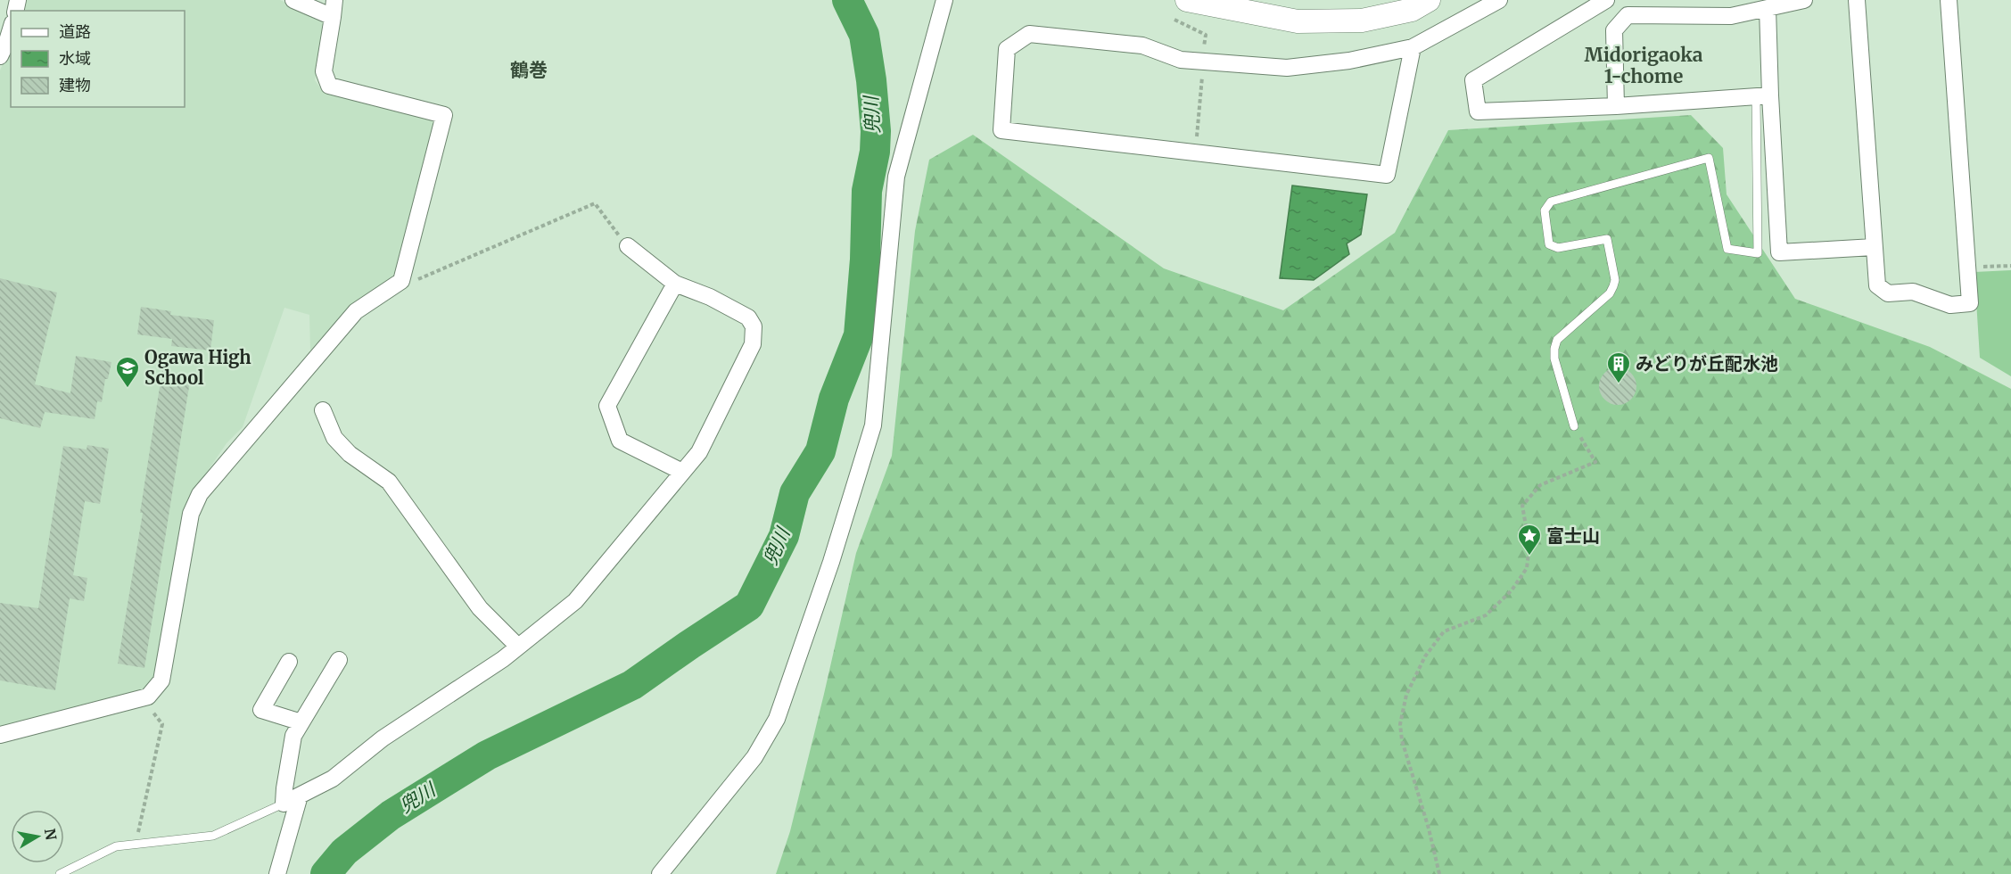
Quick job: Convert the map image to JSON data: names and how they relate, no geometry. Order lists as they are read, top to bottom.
{
  "districts": ["Midorigaoka 1-chome", "鶴巻"],
  "water": ["兜川"],
  "places": {
    "building": ["みどりが丘配水池"],
    "school or university": ["Ogawa High School"],
    "place": ["富士山"]
  },
  "legend": ["道路", "水域", "建物"],
  "north": "right"
}
